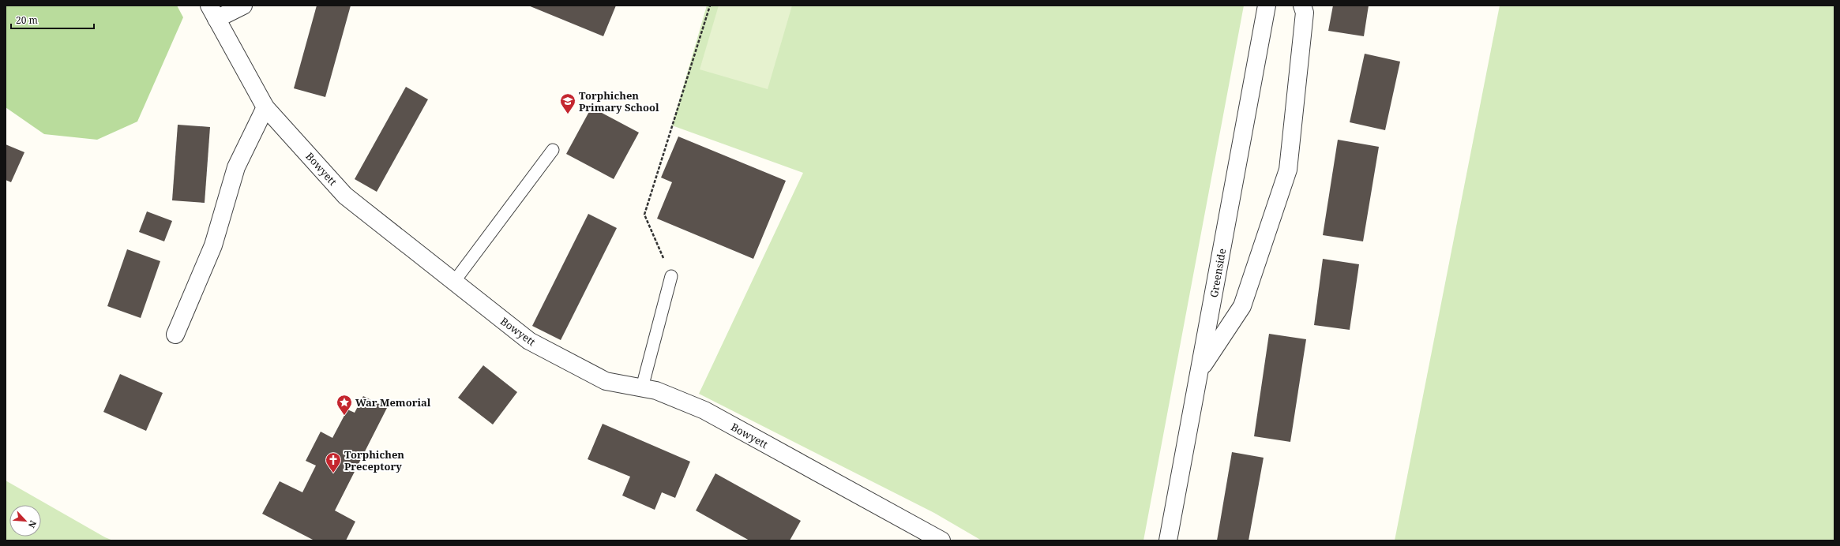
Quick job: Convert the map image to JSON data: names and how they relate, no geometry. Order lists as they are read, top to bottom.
{
  "streets": {
    "street": ["Bowyett", "Greenside"]
  },
  "places": {
    "school or university": ["Torphichen Primary School"],
    "place": ["War Memorial"],
    "church": ["Torphichen Preceptory"]
  },
  "scale_bar": "20 m",
  "north": "bottom right"
}
